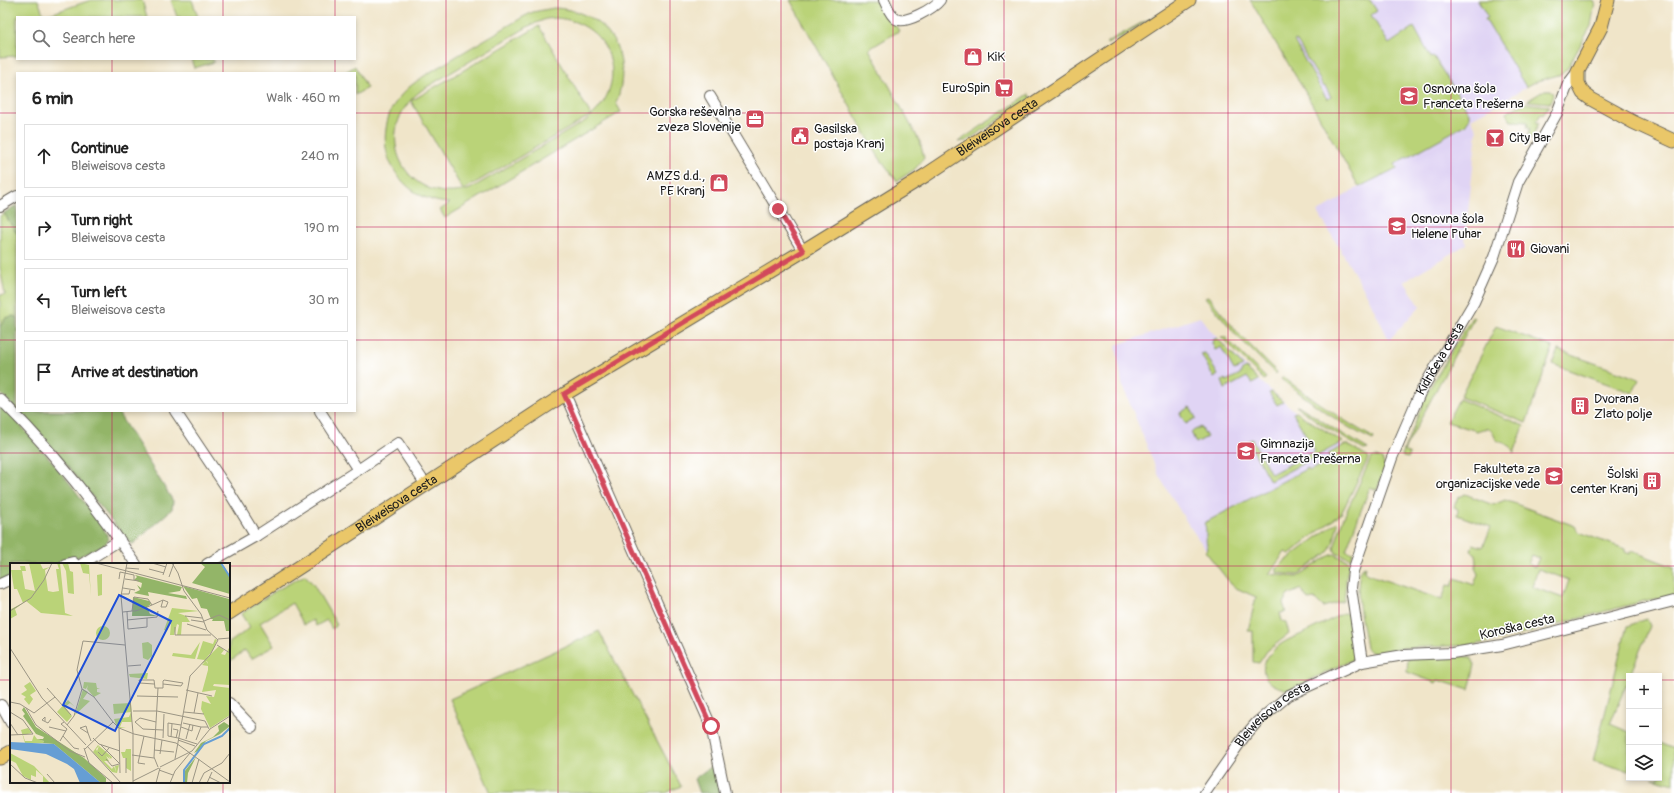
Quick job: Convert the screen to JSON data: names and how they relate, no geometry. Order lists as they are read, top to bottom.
{
  "streets": {
    "main road": ["Bleiweisova cesta", "Kidričeva cesta"],
    "street": ["Koroška cesta"]
  },
  "crossings": [
    ["Bleiweisova cesta", "Kidričeva cesta"],
    ["Bleiweisova cesta", "Koroška cesta"],
    ["Kidričeva cesta", "Koroška cesta"]
  ],
  "places": {
    "shop": ["KiK", "AMZS d.d., PE Kranj"],
    "supermarket": ["EuroSpin"],
    "school or university": [
      "Osnovna šola Franceta Prešerna",
      "Osnovna šola Helene Puhar",
      "Gimnazija Franceta Prešerna",
      "Fakulteta za organizacijske vede"
    ],
    "office": ["Gorska reševalna zveza Slovenije"],
    "public building": ["Gasilska postaja Kranj"],
    "bar": ["City Bar"],
    "restaurant": ["Giovani"],
    "building": ["Dvorana Zlato polje", "Šolski center Kranj"]
  },
  "page": {
    "search": "Search here",
    "heading": ["6 min", "Walk · 460 m"],
    "list": [
      ["Continue", "Bleiweisova cesta", "240 m"],
      ["Turn right", "Bleiweisova cesta", "190 m"],
      ["Turn left", "Bleiweisova cesta", "30 m"],
      "Arrive at destination"
    ],
    "map_buttons": ["+", "−"]
  }
}
